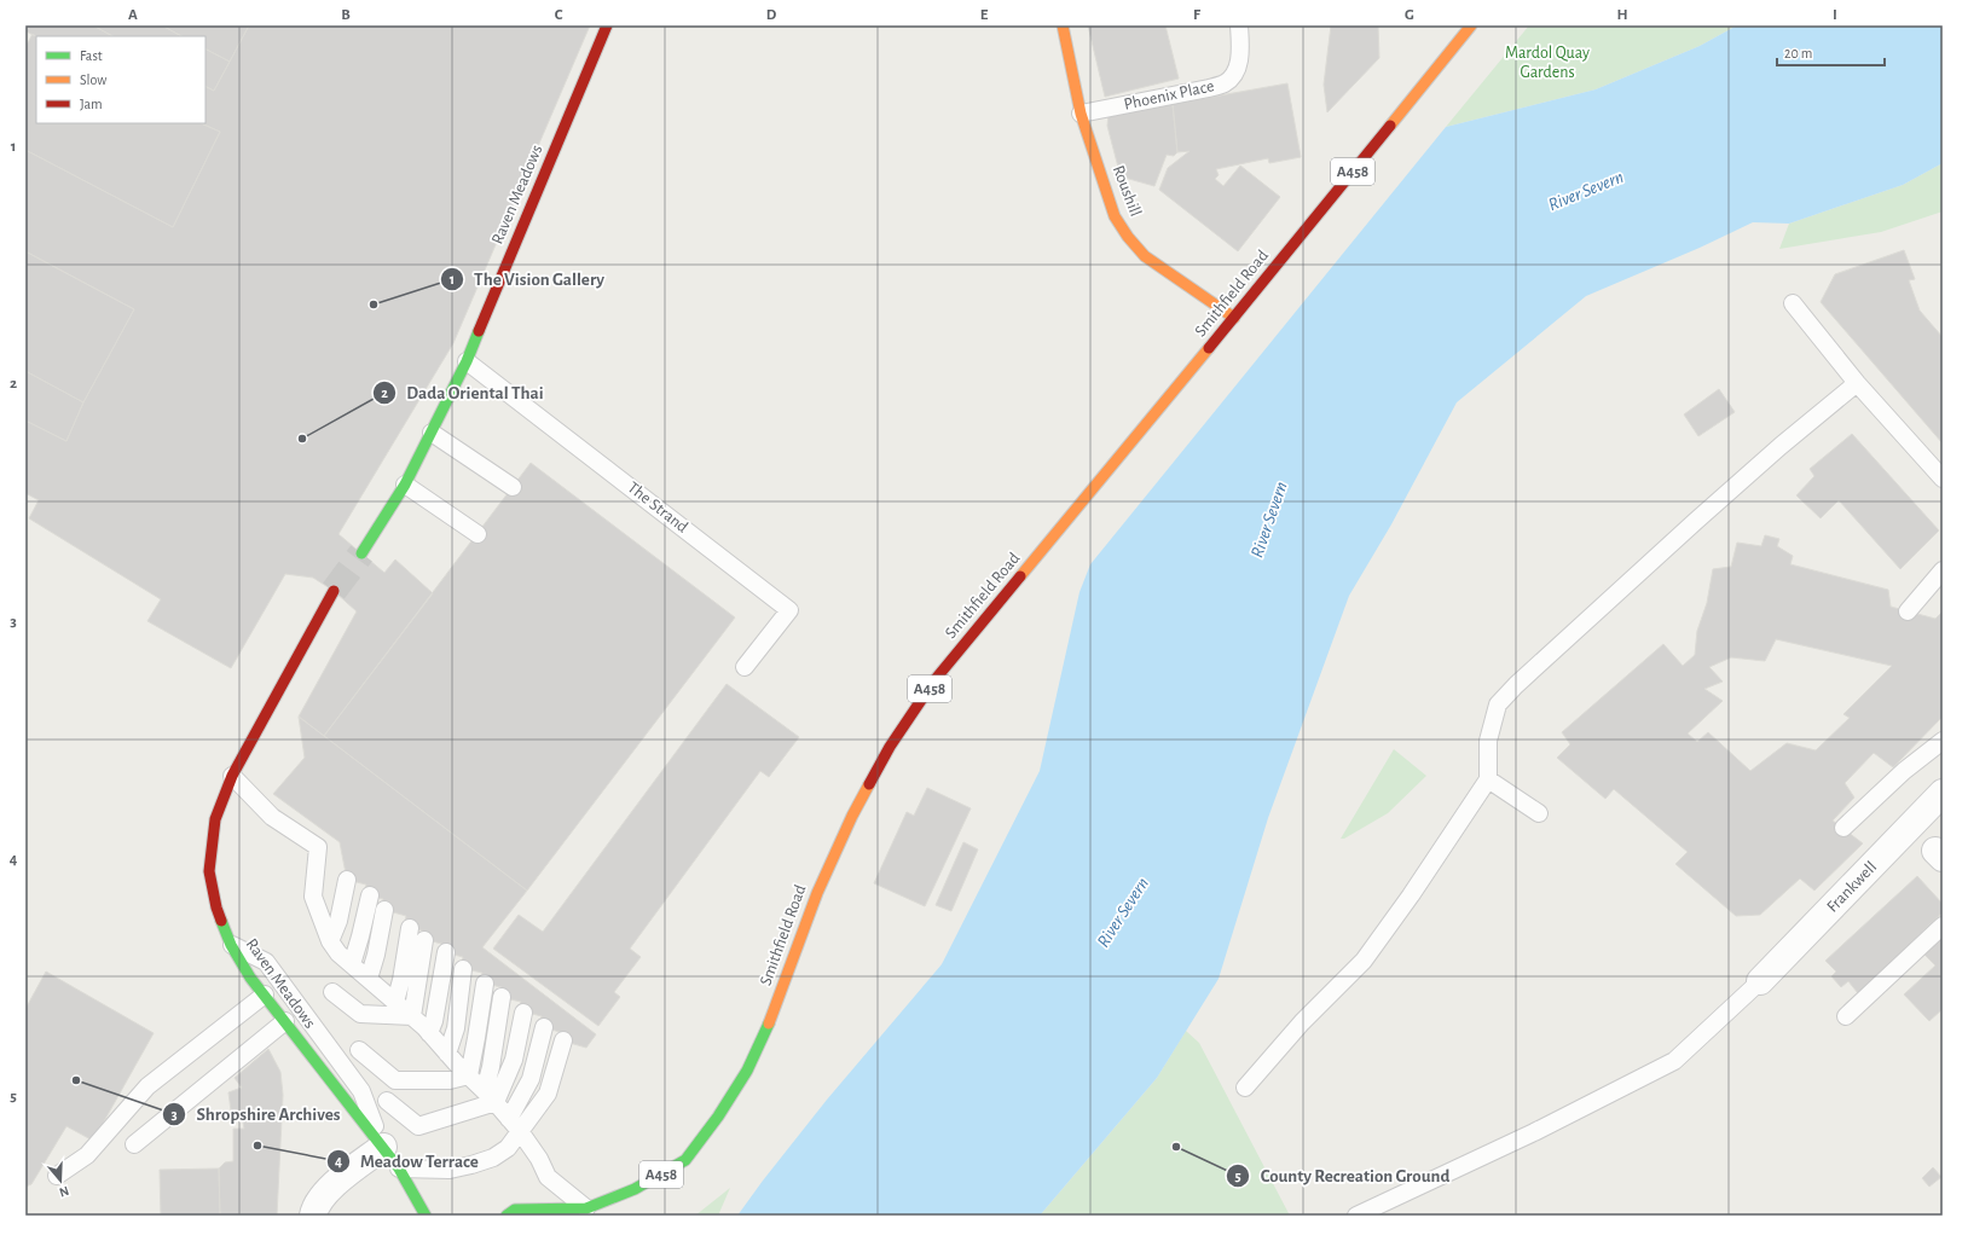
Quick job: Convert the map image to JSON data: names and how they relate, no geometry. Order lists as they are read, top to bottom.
{
  "streets": {
    "street": [
      "A458",
      "Roushill",
      "Raven Meadows",
      "Smithfield Road",
      "Frankwell"
    ],
    "lane": ["Phoenix Place", "The Strand"]
  },
  "crossings": [
    ["Phoenix Place", "Roushill"],
    ["Roushill", "Smithfield Road"],
    ["Raven Meadows", "The Strand"]
  ],
  "water": ["River Severn"],
  "parks": ["Mardol Quay Gardens"],
  "places": [
    "The Vision Gallery",
    "Dada Oriental Thai",
    "Shropshire Archives",
    "Meadow Terrace",
    "County Recreation Ground"
  ],
  "legend": ["Fast", "Slow", "Jam"],
  "scale_bar": "20 m",
  "north": "bottom",
  "grid": {
    "columns": [
      "A",
      "B",
      "C",
      "D",
      "E",
      "F",
      "G",
      "H",
      "I"
    ],
    "rows": [
      "1",
      "2",
      "3",
      "4",
      "5"
    ]
  }
}
